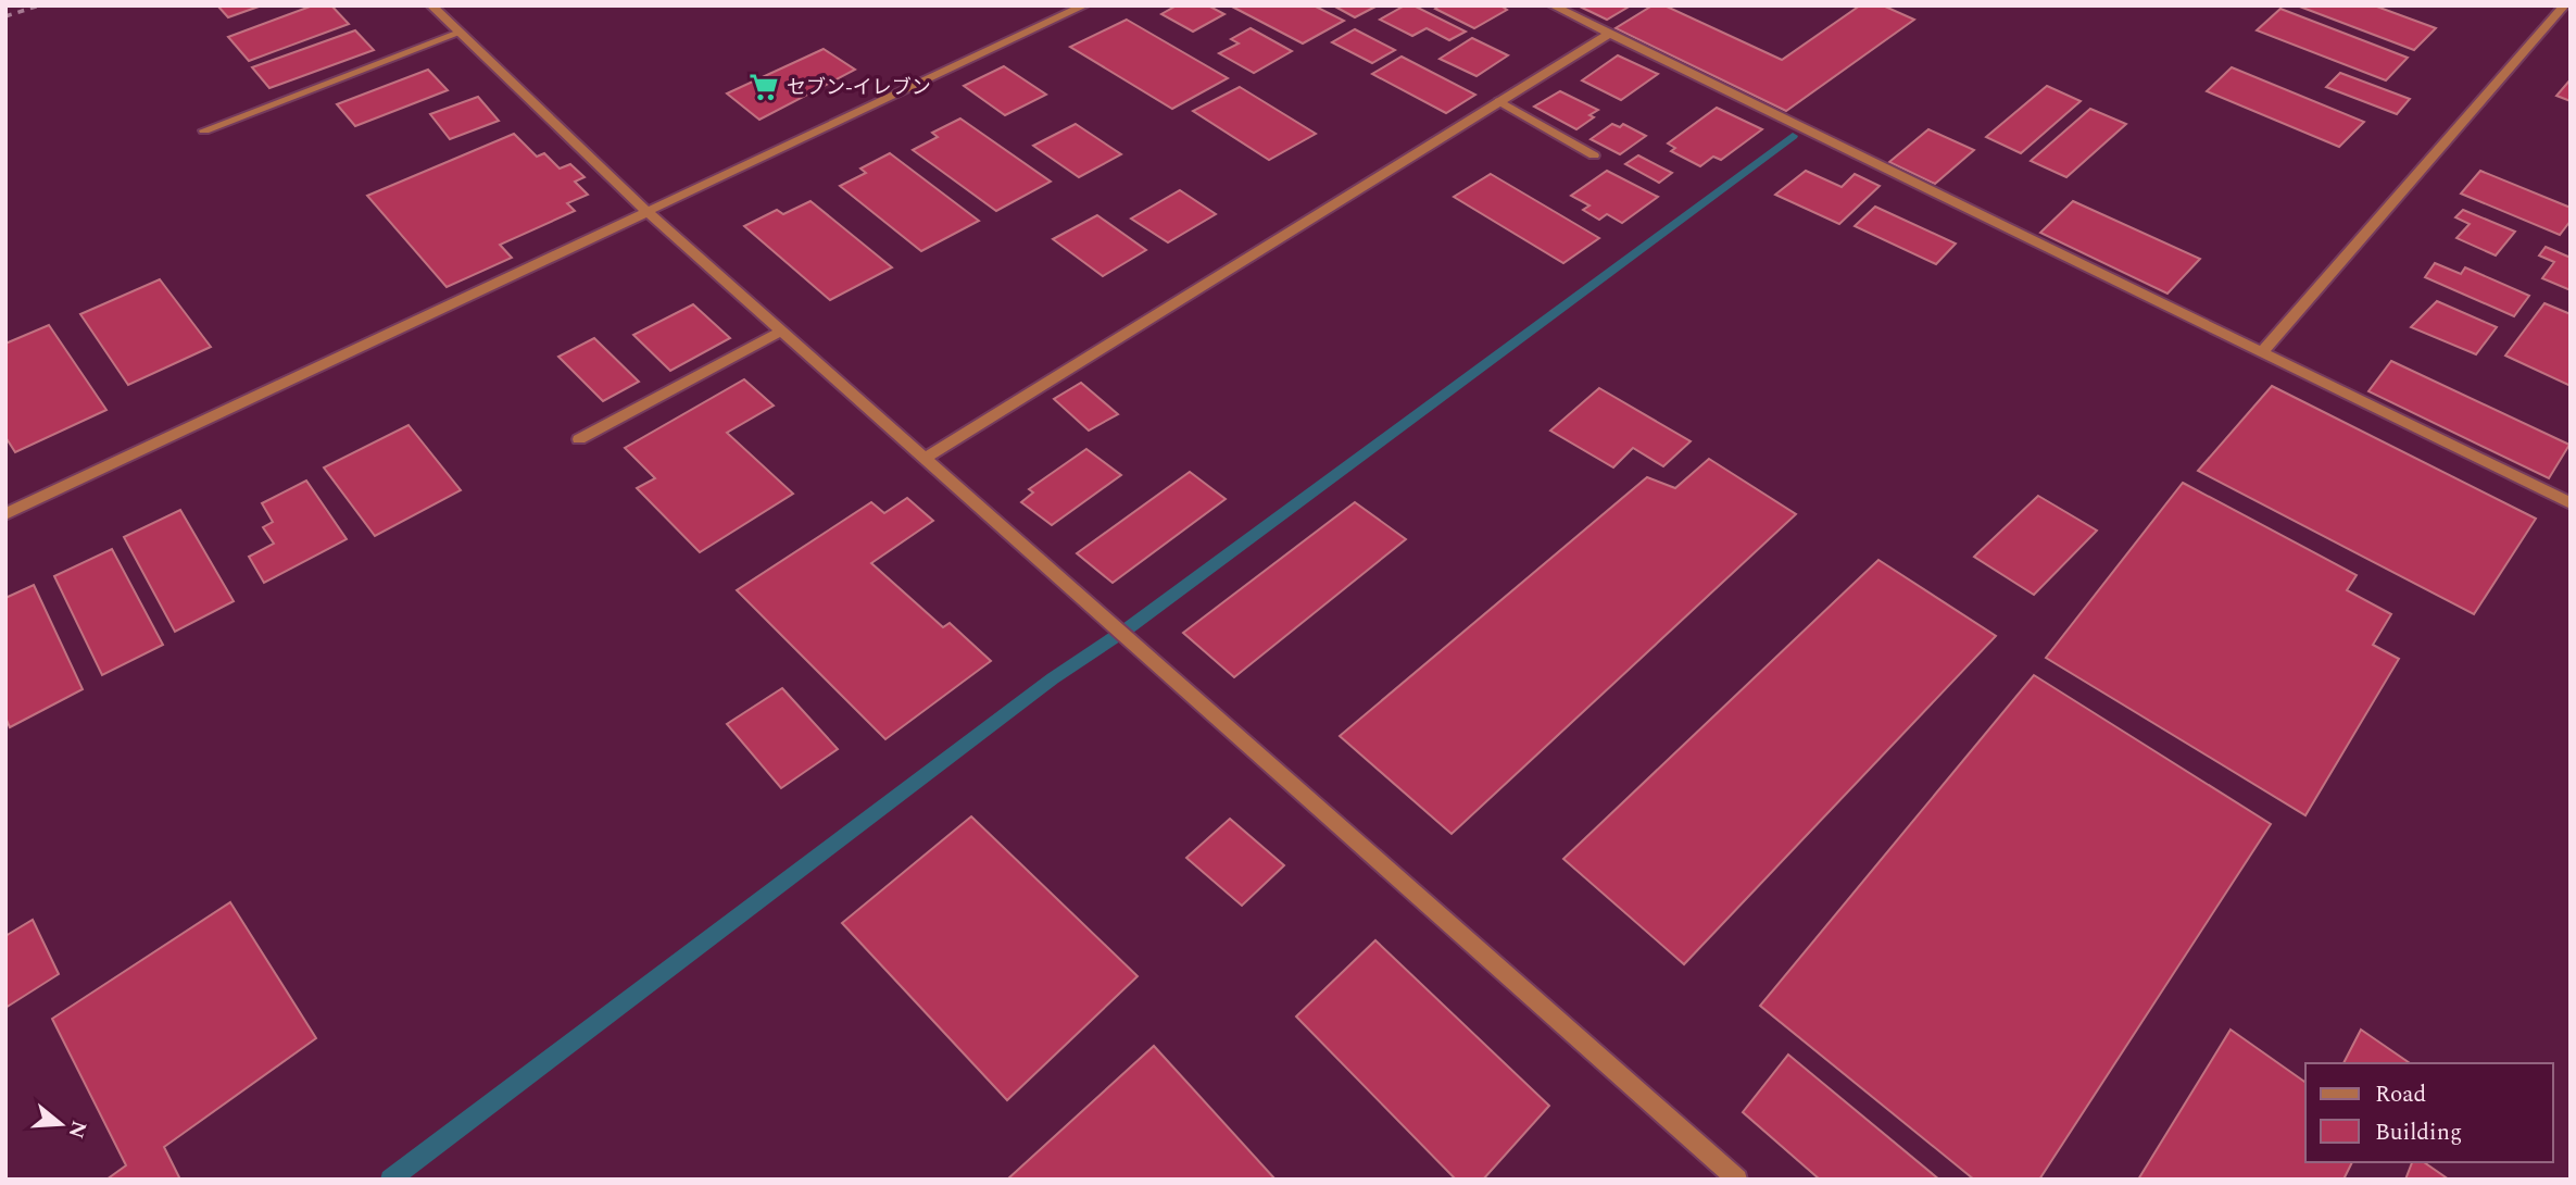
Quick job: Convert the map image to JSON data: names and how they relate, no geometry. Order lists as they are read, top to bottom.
{
  "places": {
    "supermarket": ["セブン-イレブン"]
  },
  "legend": ["Road", "Building"],
  "north": "right"
}
